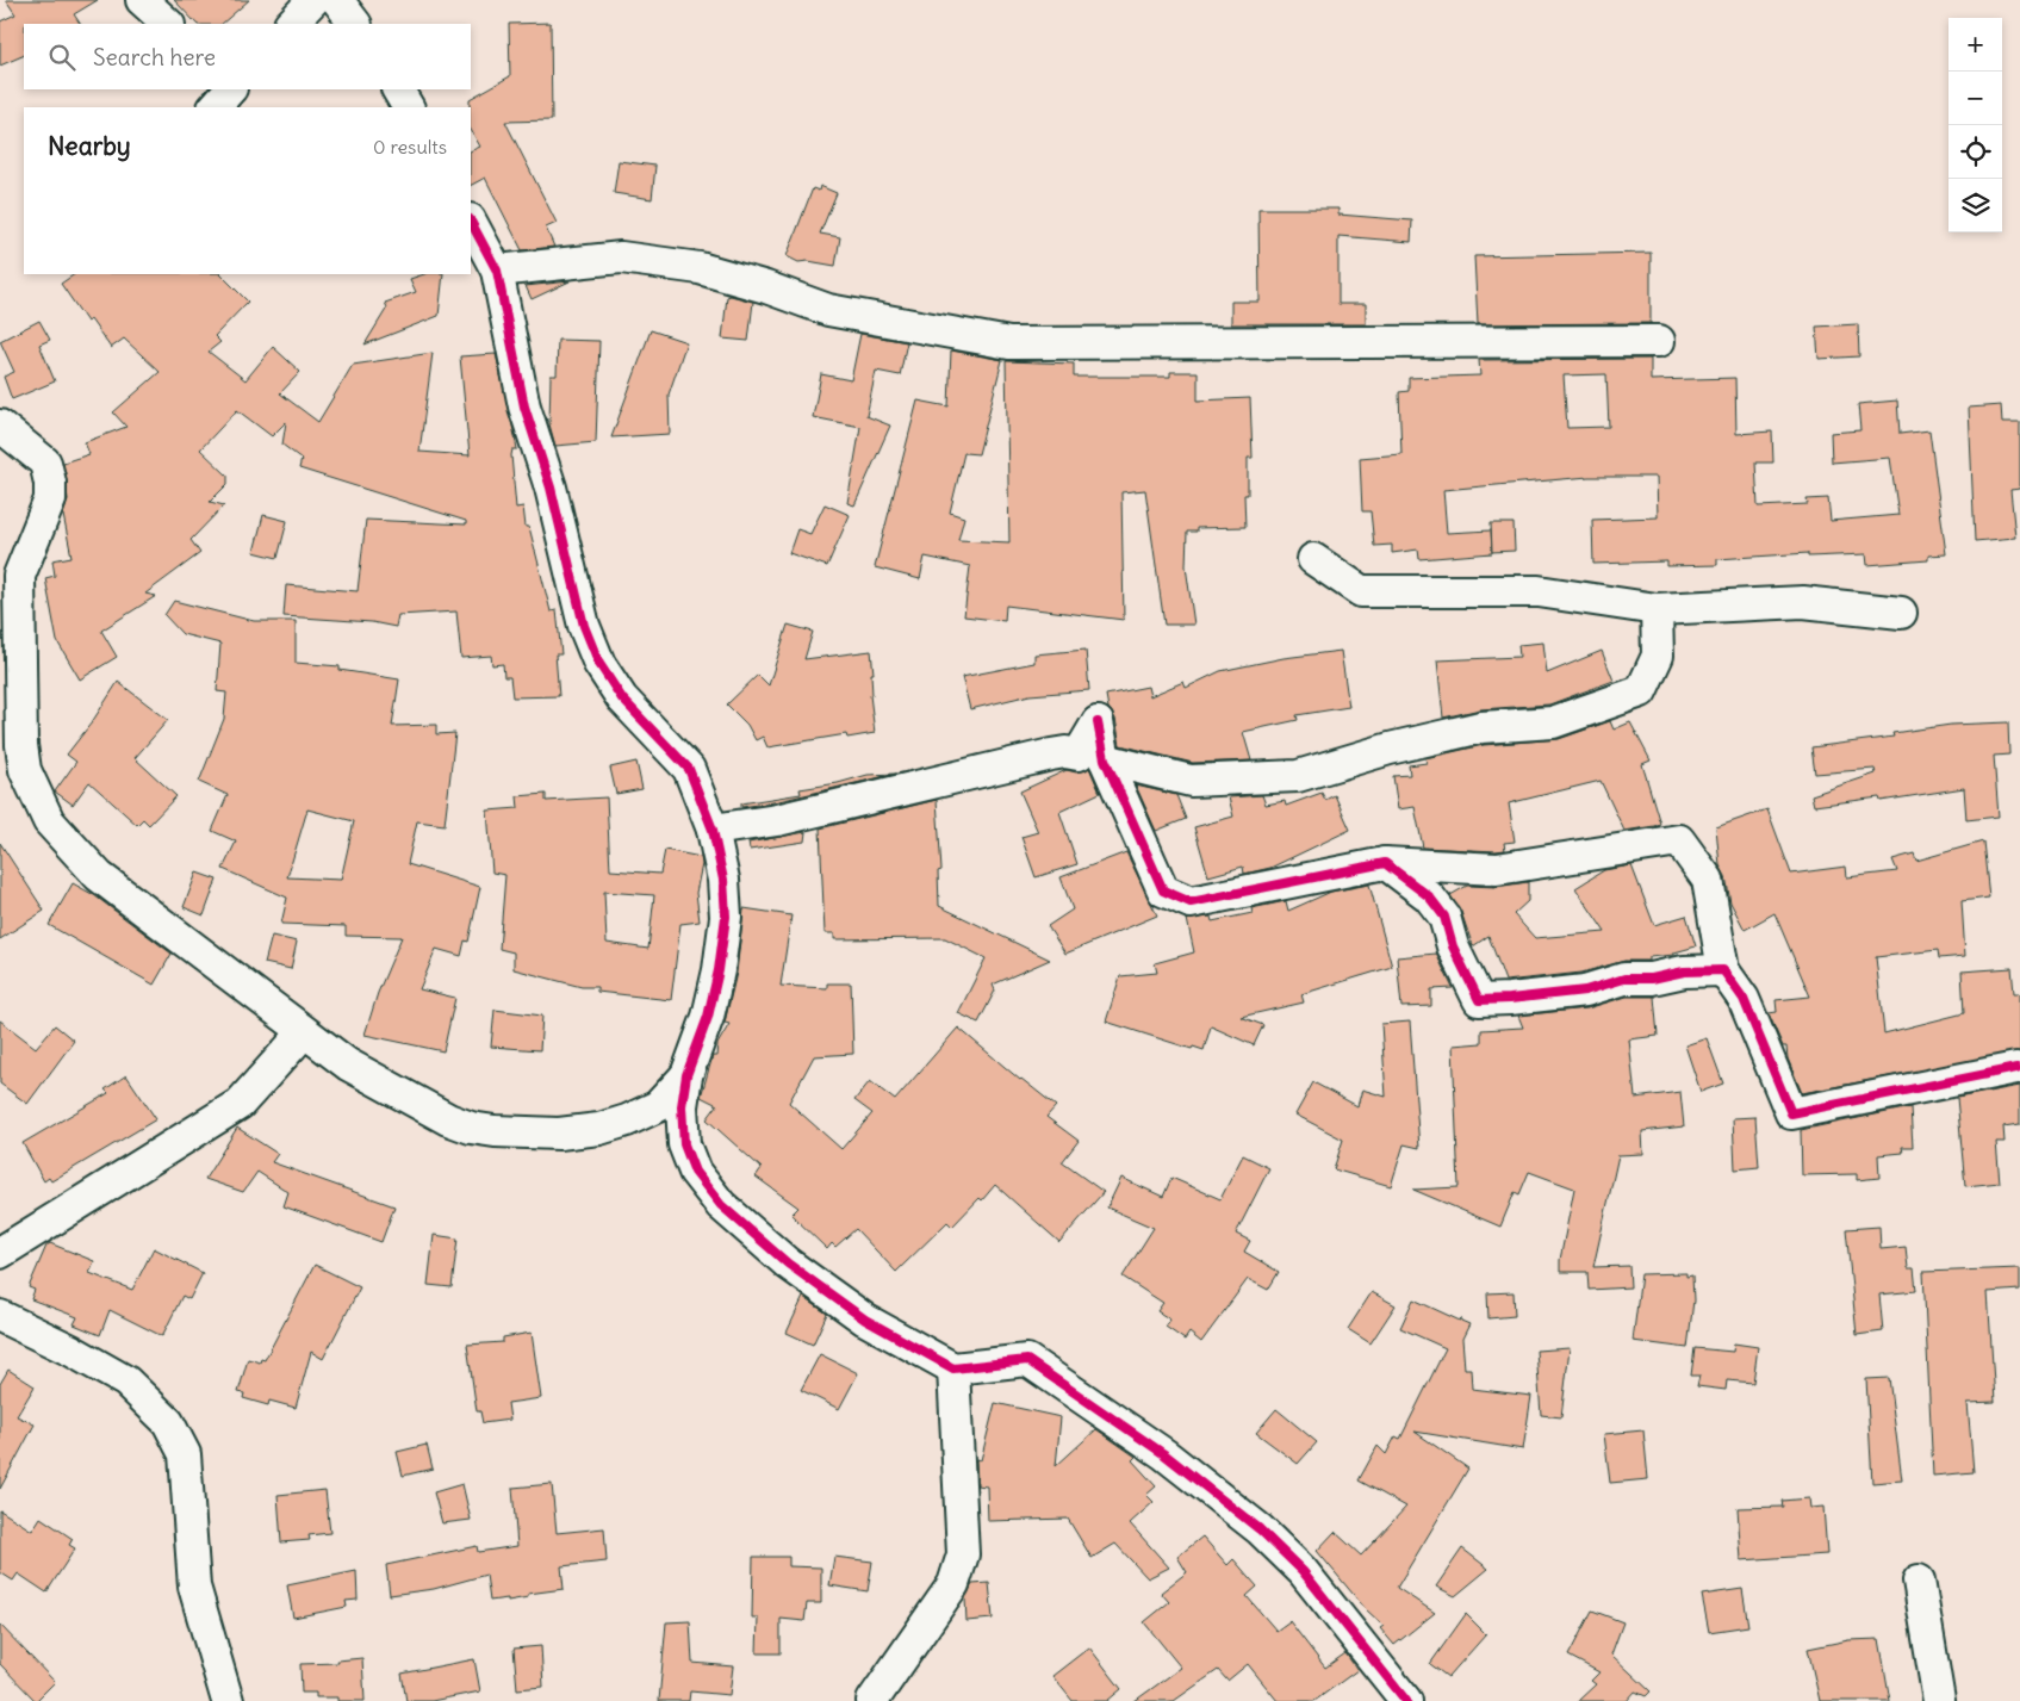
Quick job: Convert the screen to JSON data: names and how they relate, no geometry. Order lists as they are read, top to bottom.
{
  "page": {
    "map_buttons": ["+", "−"],
    "search": "Search here",
    "heading": ["Nearby", "0 results"]
  }
}
